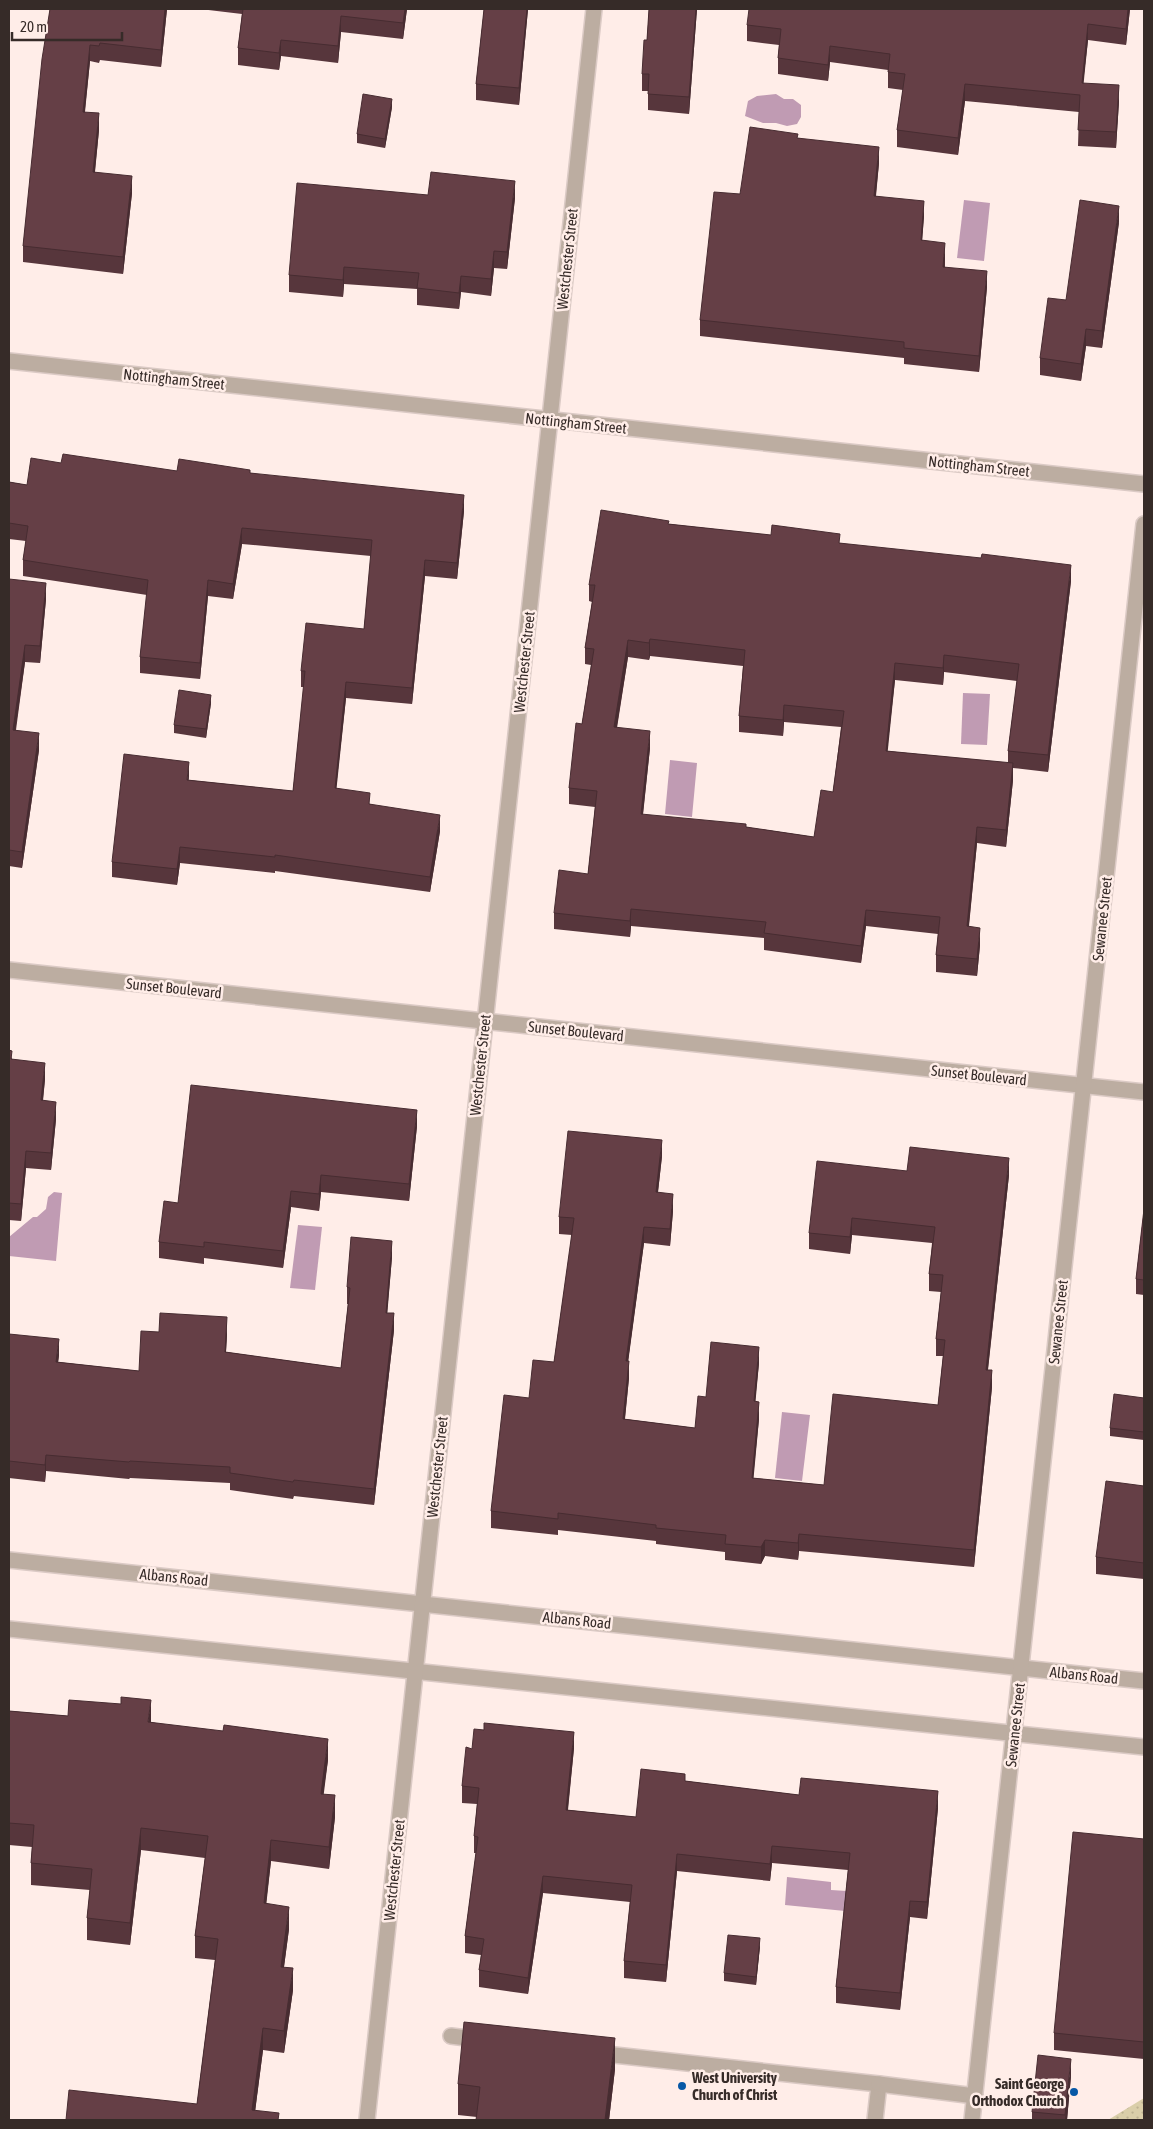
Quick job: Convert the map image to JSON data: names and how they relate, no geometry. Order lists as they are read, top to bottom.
{
  "streets": {
    "street": [
      "Westchester Street",
      "Nottingham Street",
      "Sewanee Street",
      "Sunset Boulevard",
      "Albans Road"
    ]
  },
  "crossings": [
    ["Westchester Street", "Nottingham Street"],
    ["Westchester Street", "Sunset Boulevard"],
    ["Westchester Street", "Albans Road"],
    ["Sewanee Street", "Sunset Boulevard"],
    ["Sewanee Street", "Albans Road"]
  ],
  "places": ["West University Church of Christ", "Saint George Orthodox Church"],
  "scale_bar": "20 m"
}
